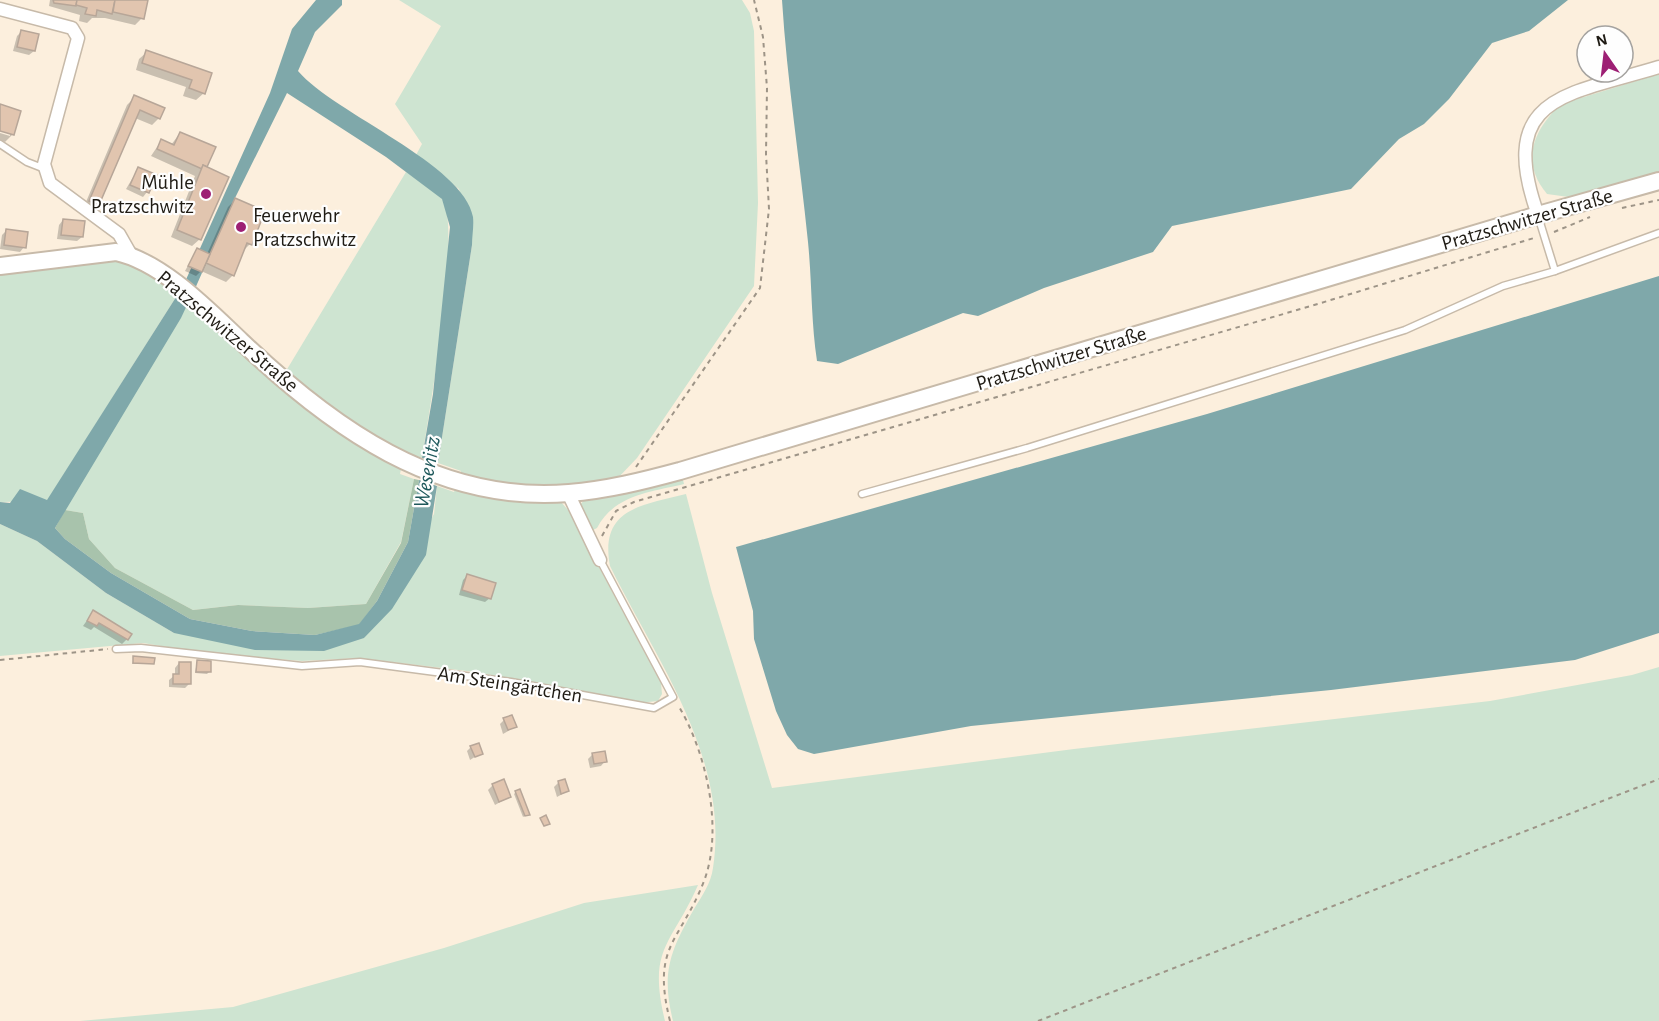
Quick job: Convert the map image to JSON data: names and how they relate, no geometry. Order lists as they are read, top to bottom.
{
  "streets": {
    "street": ["Pratzschwitzer Straße"],
    "lane": ["Am Steingärtchen"]
  },
  "water": ["Wesenitz"],
  "places": ["Mühle Pratzschwitz", "Feuerwehr Pratzschwitz"],
  "north": "top"
}
